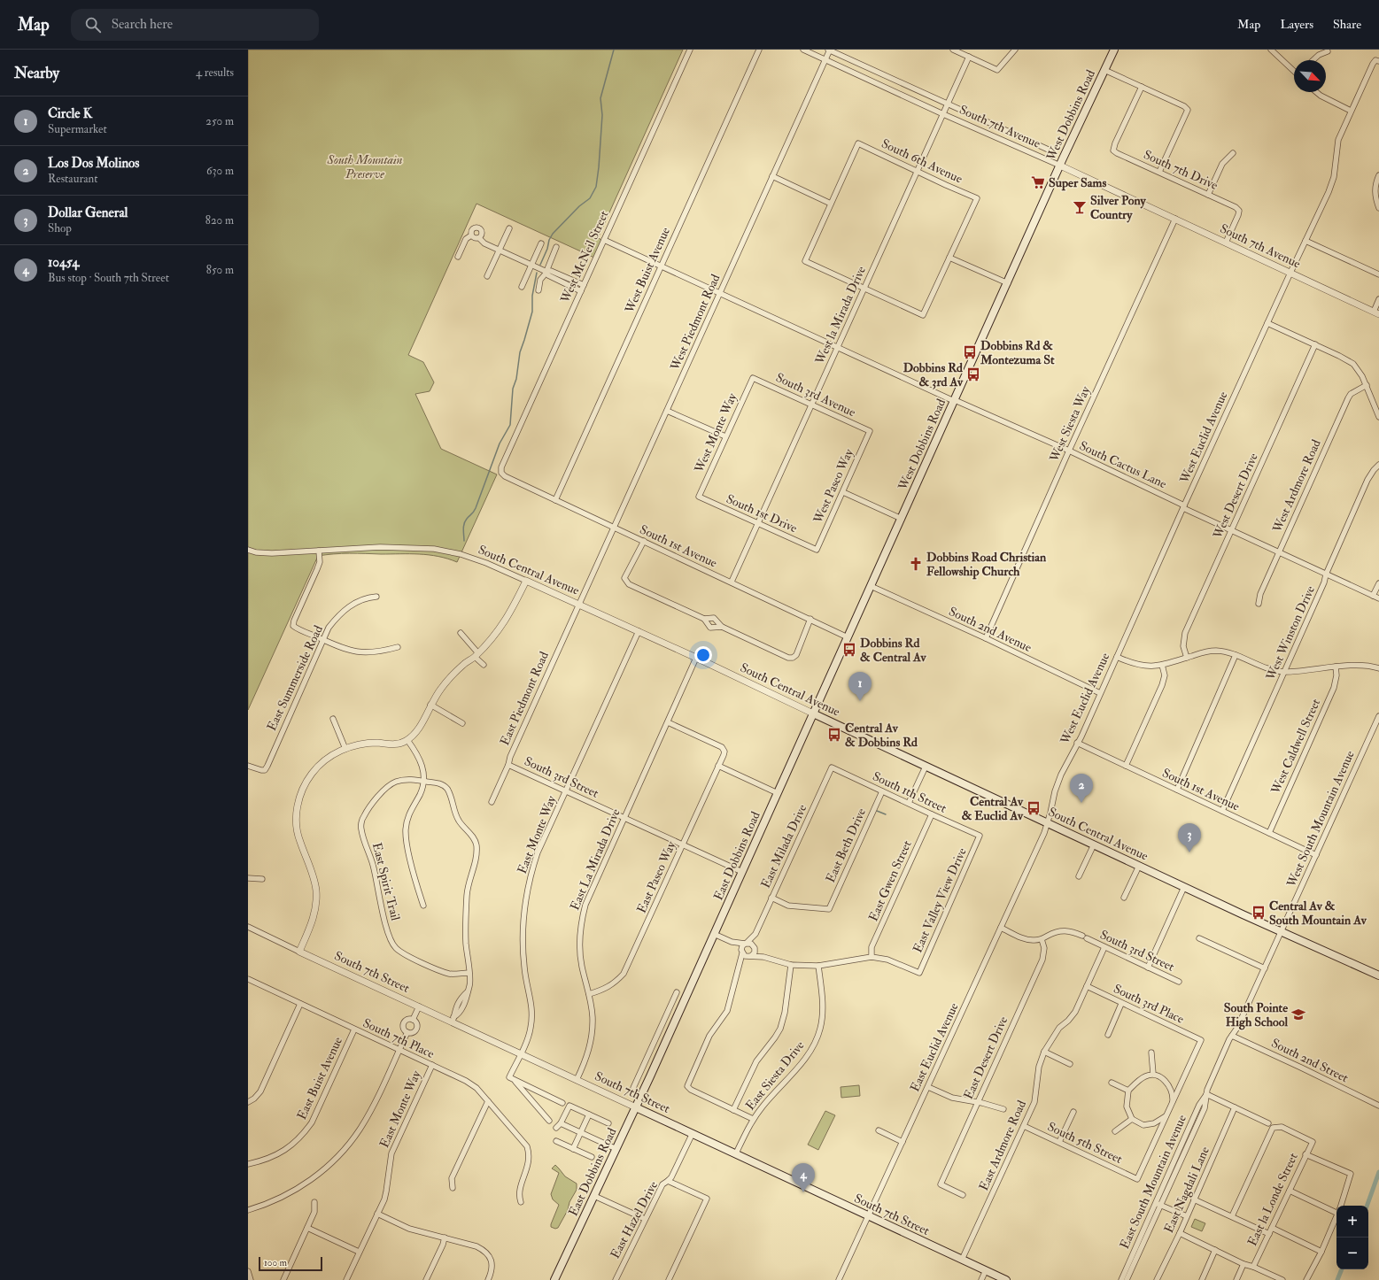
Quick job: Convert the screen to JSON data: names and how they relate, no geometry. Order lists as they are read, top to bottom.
{
  "streets": {
    "main road": [
      "West Dobbins Road",
      "South Central Avenue",
      "East Dobbins Road",
      "South 7th Street"
    ],
    "street": [
      "South 7th Avenue",
      "South 6th Avenue",
      "South 7th Drive",
      "West McNeil Street",
      "West Buist Avenue",
      "West la Mirada Drive",
      "West Piedmont Road",
      "South 3rd Avenue",
      "West Siesta Way",
      "West Monte Way",
      "West Euclid Avenue",
      "South Cactus Lane",
      "West Paseo Way",
      "West Ardmore Road",
      "West Desert Drive",
      "South 1st Drive",
      "South 1st Avenue",
      "South 2nd Avenue",
      "West Winston Drive",
      "East Summerside Road",
      "East Piedmont Road",
      "West Caldwell Street",
      "South 3rd Street",
      "South 1th Street",
      "West South Mountain Avenue",
      "East Monte Way",
      "East Beth Drive",
      "East Milada Drive",
      "East La Mirada Drive",
      "East Paseo Way",
      "East Gwen Street",
      "East Spirit Trail",
      "East Valley View Drive",
      "South 3rd Place",
      "South 7th Place",
      "East Euclid Avenue",
      "East Desert Drive",
      "South 2nd Street",
      "East Siesta Drive",
      "East Buist Avenue",
      "South 5th Street",
      "East Ardmore Road",
      "East South Mountain Avenue",
      "East Nagdali Lane",
      "East la Londe Street",
      "East Hazel Drive"
    ]
  },
  "crossings": [
    ["West Dobbins Road", "South 7th Avenue"],
    ["West Dobbins Road", "South Cactus Lane"],
    ["West Dobbins Road", "South 1st Avenue"],
    ["West Dobbins Road", "South Central Avenue"],
    ["West Dobbins Road", "South 2nd Avenue"],
    ["West Dobbins Road", "East Dobbins Road"],
    ["South 7th Avenue", "South 7th Drive"],
    ["South 7th Avenue", "West la Mirada Drive"],
    ["South 7th Avenue", "West Piedmont Road"],
    ["South 7th Avenue", "West Siesta Way"],
    ["South 7th Avenue", "West Euclid Avenue"],
    ["South 6th Avenue", "West la Mirada Drive"],
    ["West McNeil Street", "South Cactus Lane"],
    ["West McNeil Street", "South 1st Avenue"],
    ["West Buist Avenue", "South Cactus Lane"],
    ["West Buist Avenue", "South 1st Avenue"],
    ["West la Mirada Drive", "South 3rd Avenue"],
    ["West la Mirada Drive", "South Cactus Lane"],
    ["West la Mirada Drive", "South 1st Drive"],
    ["West la Mirada Drive", "South 1st Avenue"],
    ["West Piedmont Road", "South Cactus Lane"],
    ["West Piedmont Road", "South 1st Avenue"],
    ["West Piedmont Road", "South Central Avenue"],
    ["West Piedmont Road", "East Piedmont Road"],
    ["South 3rd Avenue", "West Monte Way"],
    ["South 3rd Avenue", "West Paseo Way"],
    ["West Siesta Way", "South Cactus Lane"],
    ["West Siesta Way", "South 2nd Avenue"],
    ["West Monte Way", "South 1st Drive"],
    ["West Euclid Avenue", "South Cactus Lane"],
    ["West Euclid Avenue", "South 1st Avenue"],
    ["West Euclid Avenue", "South Central Avenue"],
    ["West Euclid Avenue", "South 2nd Avenue"],
    ["West Euclid Avenue", "East Euclid Avenue"],
    ["West Paseo Way", "South 1st Drive"],
    ["South 1st Avenue", "West Winston Drive"],
    ["South 1st Avenue", "West Caldwell Street"],
    ["South 1st Avenue", "West South Mountain Avenue"],
    ["South Central Avenue", "East Piedmont Road"],
    ["South Central Avenue", "West South Mountain Avenue"],
    ["South Central Avenue", "East Monte Way"],
    ["South Central Avenue", "East Dobbins Road"],
    ["South Central Avenue", "East La Mirada Drive"],
    ["South Central Avenue", "East Euclid Avenue"],
    ["South Central Avenue", "East South Mountain Avenue"],
    ["East Piedmont Road", "South 3rd Street"],
    ["South 3rd Street", "East Monte Way"],
    ["South 3rd Street", "East Dobbins Road"],
    ["South 3rd Street", "East La Mirada Drive"],
    ["South 3rd Street", "East Paseo Way"],
    ["South 3rd Street", "East Ardmore Road"],
    ["South 1th Street", "East Beth Drive"],
    ["South 1th Street", "East Milada Drive"],
    ["South 1th Street", "East Gwen Street"],
    ["South 1th Street", "East Valley View Drive"],
    ["West South Mountain Avenue", "East South Mountain Avenue"],
    ["East Monte Way", "South 7th Street"],
    ["East Monte Way", "South 7th Place"],
    ["East Beth Drive", "East Milada Drive"],
    ["East Dobbins Road", "South 7th Street"],
    ["East La Mirada Drive", "East Paseo Way"],
    ["East La Mirada Drive", "South 7th Street"],
    ["East Gwen Street", "East Valley View Drive"],
    ["South 7th Street", "East Euclid Avenue"],
    ["South 7th Street", "East Siesta Drive"],
    ["South 7th Street", "East Ardmore Road"],
    ["South 7th Street", "East Hazel Drive"],
    ["South 3rd Place", "South 5th Street"],
    ["South 3rd Place", "East Ardmore Road"],
    ["South 7th Place", "East Buist Avenue"],
    ["South 2nd Street", "East South Mountain Avenue"],
    ["South 5th Street", "East Ardmore Road"]
  ],
  "parks": ["South Mountain Preserve"],
  "places": {
    "supermarket": ["Super Sams"],
    "bar": ["Silver Pony Country"],
    "bus stop": [
      "Dobbins Rd & Montezuma St",
      "Dobbins Rd & 3rd Av",
      "Dobbins Rd & Central Av",
      "Central Av & Dobbins Rd",
      "Central Av & Euclid Av",
      "Central Av & South Mountain Av"
    ],
    "church": ["Dobbins Road Christian Fellowship Church"],
    "school or university": ["South Pointe High School"]
  },
  "scale_bar": "100 m",
  "north": "bottom right",
  "page": {
    "header": "Map",
    "search": "Search here",
    "nav": ["Map", "Layers", "Share"],
    "heading": ["Nearby", "4 results"],
    "list": [
      {
        "mark": "1",
        "name": "Circle K",
        "note": "Supermarket",
        "value": "250 m"
      },
      {
        "mark": "2",
        "name": "Los Dos Molinos",
        "note": "Restaurant",
        "value": "630 m"
      },
      {
        "mark": "3",
        "name": "Dollar General",
        "note": "Shop",
        "value": "820 m"
      },
      {
        "mark": "4",
        "name": "10454",
        "note": "Bus stop · South 7th Street",
        "value": "850 m"
      }
    ],
    "pins": [
      "1",
      "2",
      "3",
      "4"
    ],
    "map_buttons": ["+", "−"],
    "scale": "100 m"
  }
}
